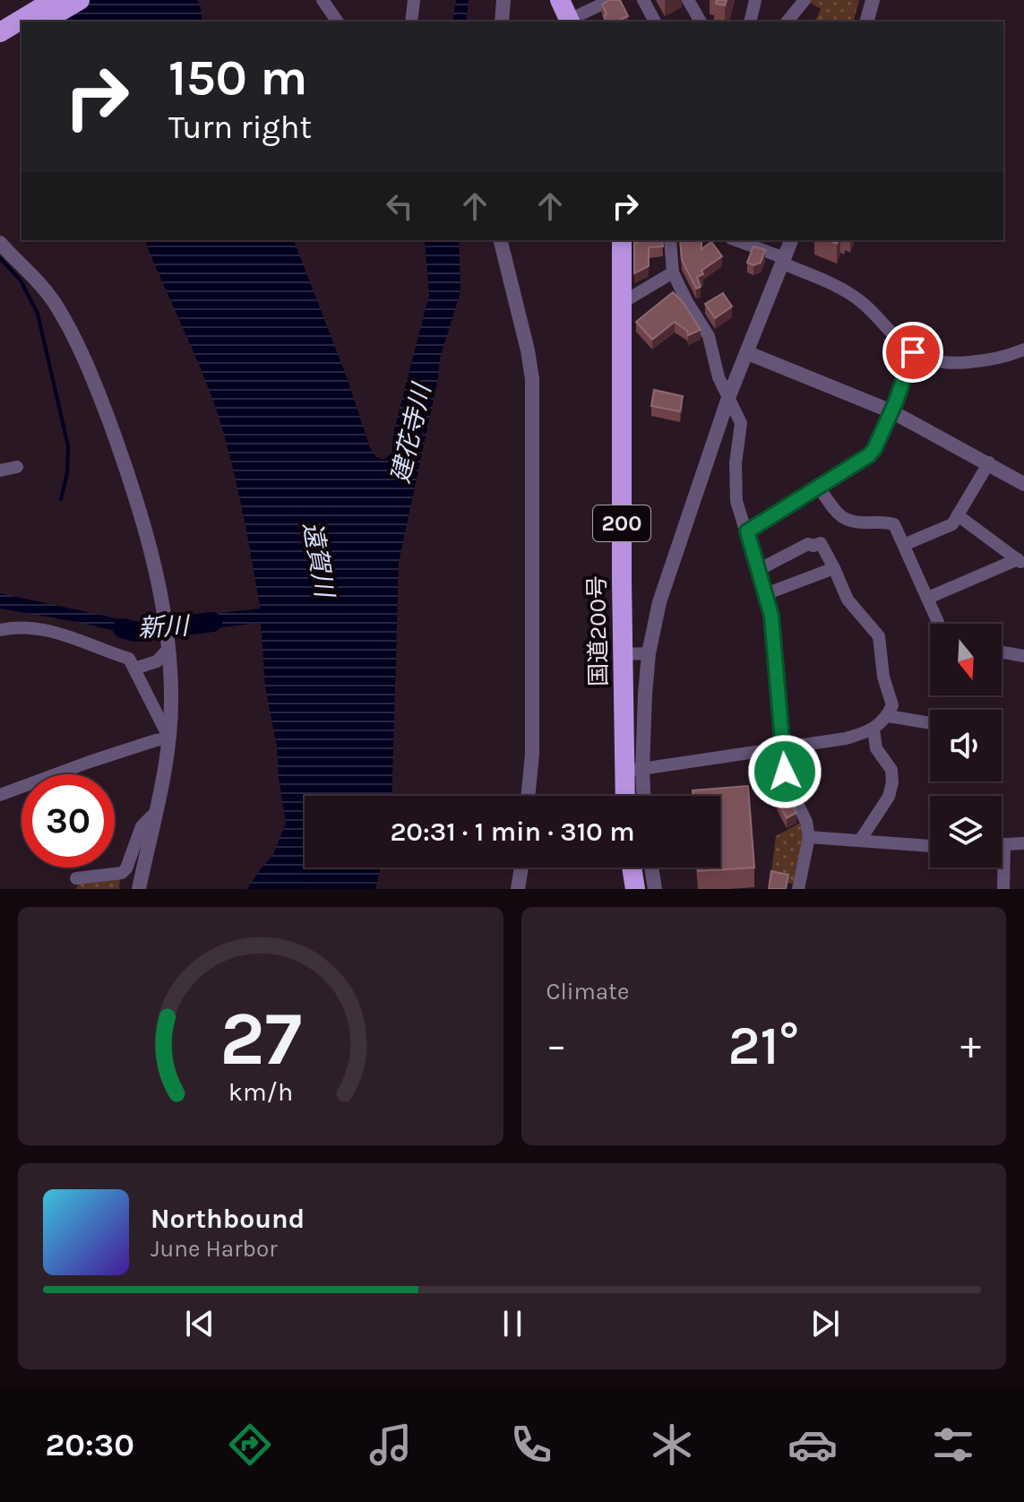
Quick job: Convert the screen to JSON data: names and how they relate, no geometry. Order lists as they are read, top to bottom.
{
  "streets": {
    "highway": ["200", "国道200号"]
  },
  "water": ["建花寺川", "遠賀川", "新川"],
  "north": "bottom",
  "page": {
    "turn": ["150 m", "Turn right"],
    "limit": "30",
    "trip": "20:31 · 1 min · 310 m",
    "tile": "Climate",
    "heat": ["−", "21°", "+"],
    "song": ["Northbound", "June Harbor"],
    "tabs": "20:30",
    "gauge": ["27", "km/h"]
  }
}
